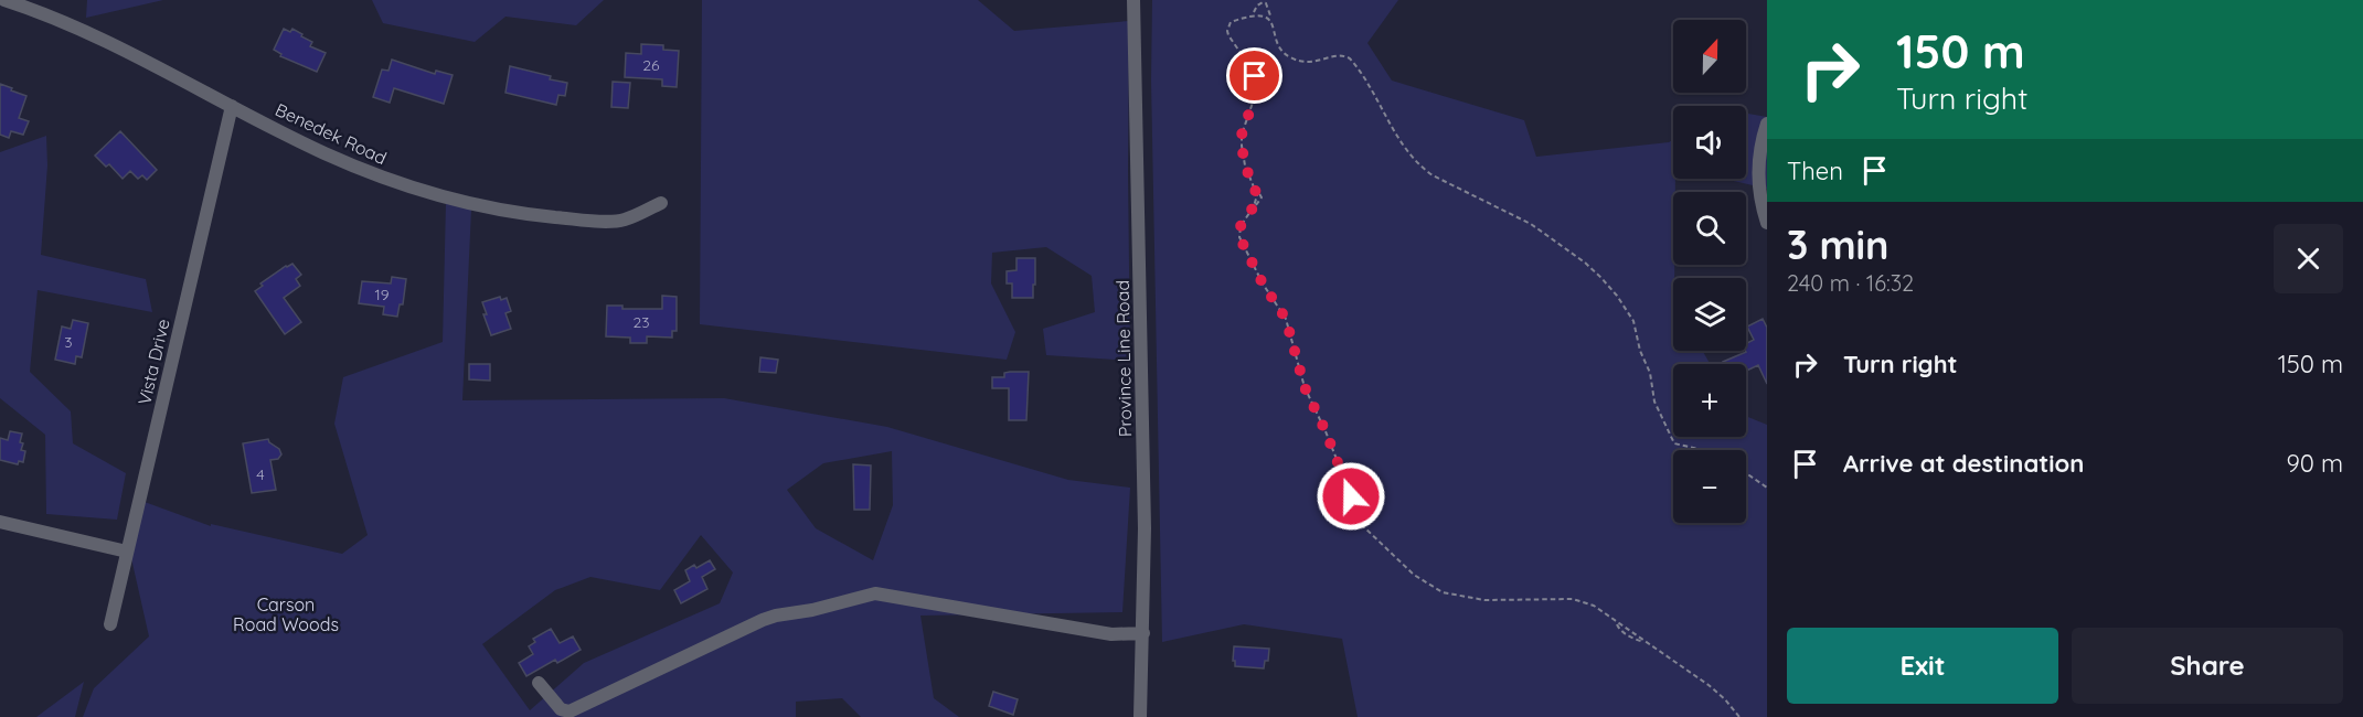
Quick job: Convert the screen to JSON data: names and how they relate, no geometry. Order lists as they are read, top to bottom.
{
  "streets": {
    "street": ["Benedek Road", "Province Line Road", "Vista Drive"]
  },
  "crossings": [
    ["Benedek Road", "Vista Drive"]
  ],
  "parks": ["Carson Road Woods"],
  "house_numbers": [
    "26",
    "19",
    "23",
    "3",
    "4"
  ],
  "north": "top",
  "page": {
    "turn": ["150 m", "Turn right"],
    "map_buttons": ["+", "−"],
    "then": "Then",
    "heading": ["3 min", "240 m · 16:32"],
    "list": [
      {
        "name": "Turn right",
        "value": "150 m"
      },
      {
        "name": "Arrive at destination",
        "value": "90 m"
      }
    ],
    "buttons": ["Exit", "Share"]
  }
}
